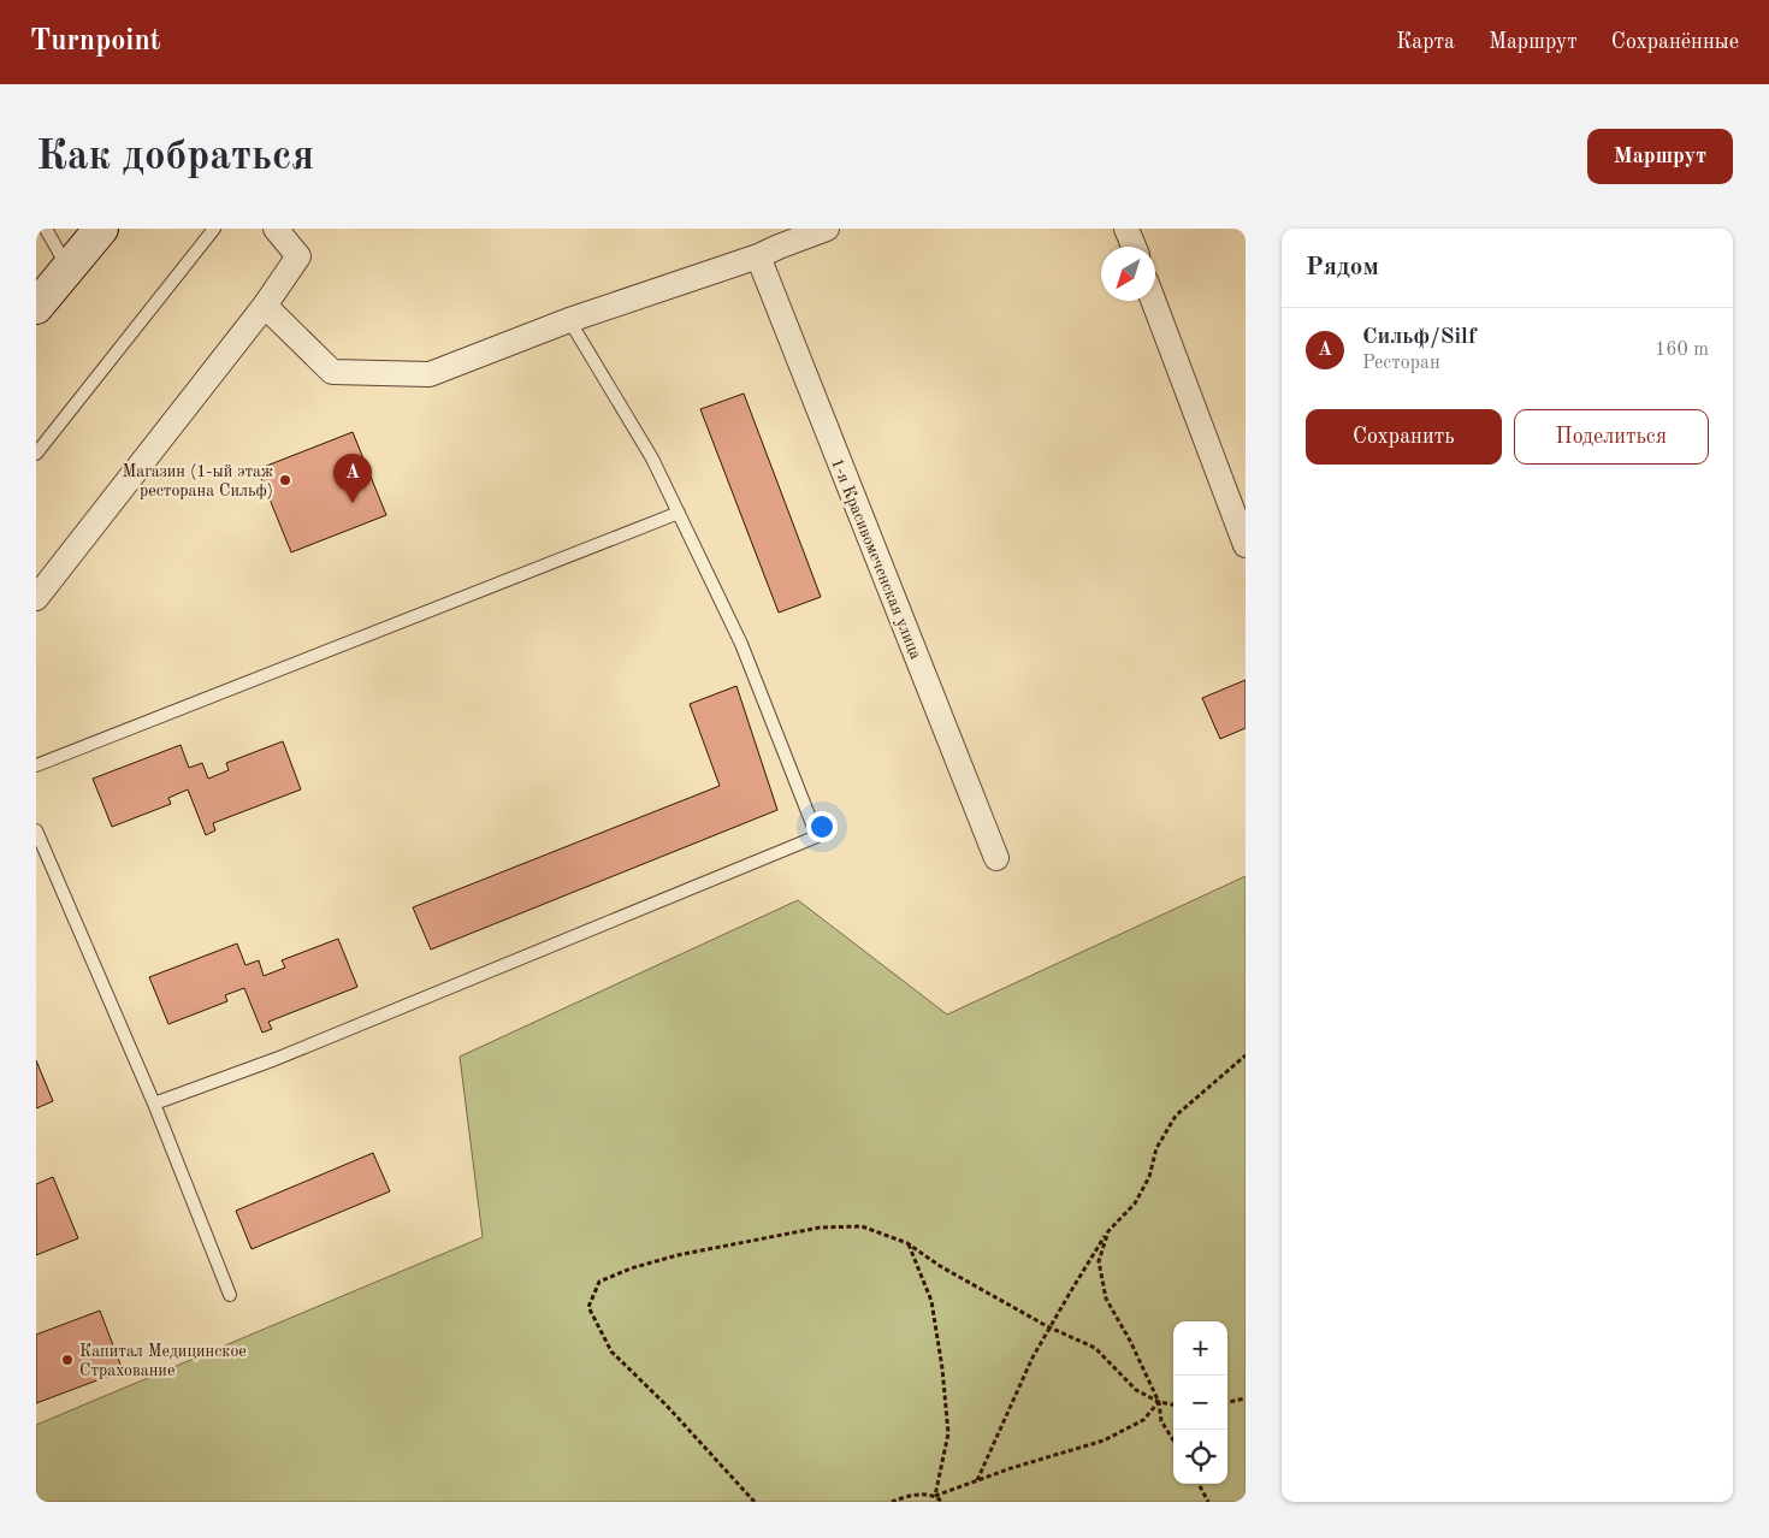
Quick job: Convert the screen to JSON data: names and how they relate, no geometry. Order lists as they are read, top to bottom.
{
  "streets": {
    "street": ["1-я Красивомеченская улица"]
  },
  "places": ["Магазин (1-ый этаж ресторана Сильф)", "Капитал Медицинское Страхование"],
  "north": "bottom left",
  "page": {
    "header": "Turnpoint",
    "nav": ["Карта", "Маршрут", "Сохранённые"],
    "buttons": [
      "Маршрут",
      ["Сохранить", "Поделиться"]
    ],
    "title": "Как добраться",
    "heading": "Рядом",
    "list": [
      {
        "mark": "A",
        "name": "Сильф/Silf",
        "note": "Ресторан",
        "value": "160 m"
      }
    ],
    "pins": "A",
    "map_buttons": ["+", "−"]
  }
}
